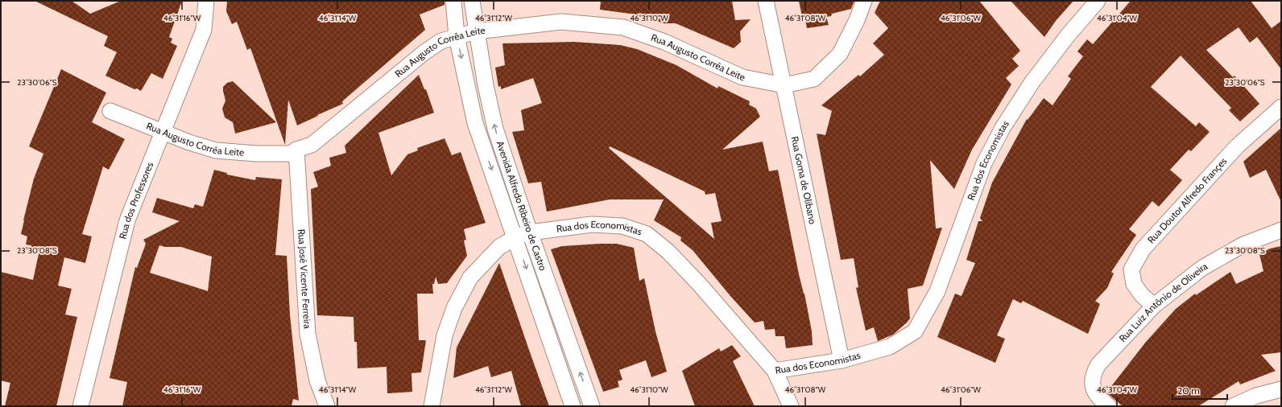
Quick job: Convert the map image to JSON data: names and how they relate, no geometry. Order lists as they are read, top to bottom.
{
  "streets": {
    "street": [
      "Rua Augusto Corrêa Leite",
      "Rua dos Economistas",
      "Rua Goma de Olibano",
      "Rua dos Professores",
      "Rua Doutor Alfredo Françes",
      "Avenida Alfredo Ribeiro de Castro",
      "Rua José Vicente Ferreira",
      "Rua Luiz Antônio de Oliveira"
    ]
  },
  "crossings": [
    ["Rua Augusto Corrêa Leite", "Rua Goma de Olibano"],
    ["Rua Augusto Corrêa Leite", "Rua dos Professores"],
    ["Rua Augusto Corrêa Leite", "Avenida Alfredo Ribeiro de Castro"],
    ["Rua Augusto Corrêa Leite", "Rua José Vicente Ferreira"],
    ["Rua dos Economistas", "Rua Goma de Olibano"],
    ["Rua dos Economistas", "Avenida Alfredo Ribeiro de Castro"],
    ["Rua Doutor Alfredo Françes", "Rua Luiz Antônio de Oliveira"]
  ],
  "scale_bar": "20 m",
  "coordinates": [
    "46°31'16\"W",
    "46°31'14\"W",
    "46°31'12\"W",
    "46°31'10\"W",
    "46°31'08\"W",
    "46°31'06\"W",
    "46°31'04\"W",
    "23°30'06\"S",
    "23°30'08\"S"
  ]
}
